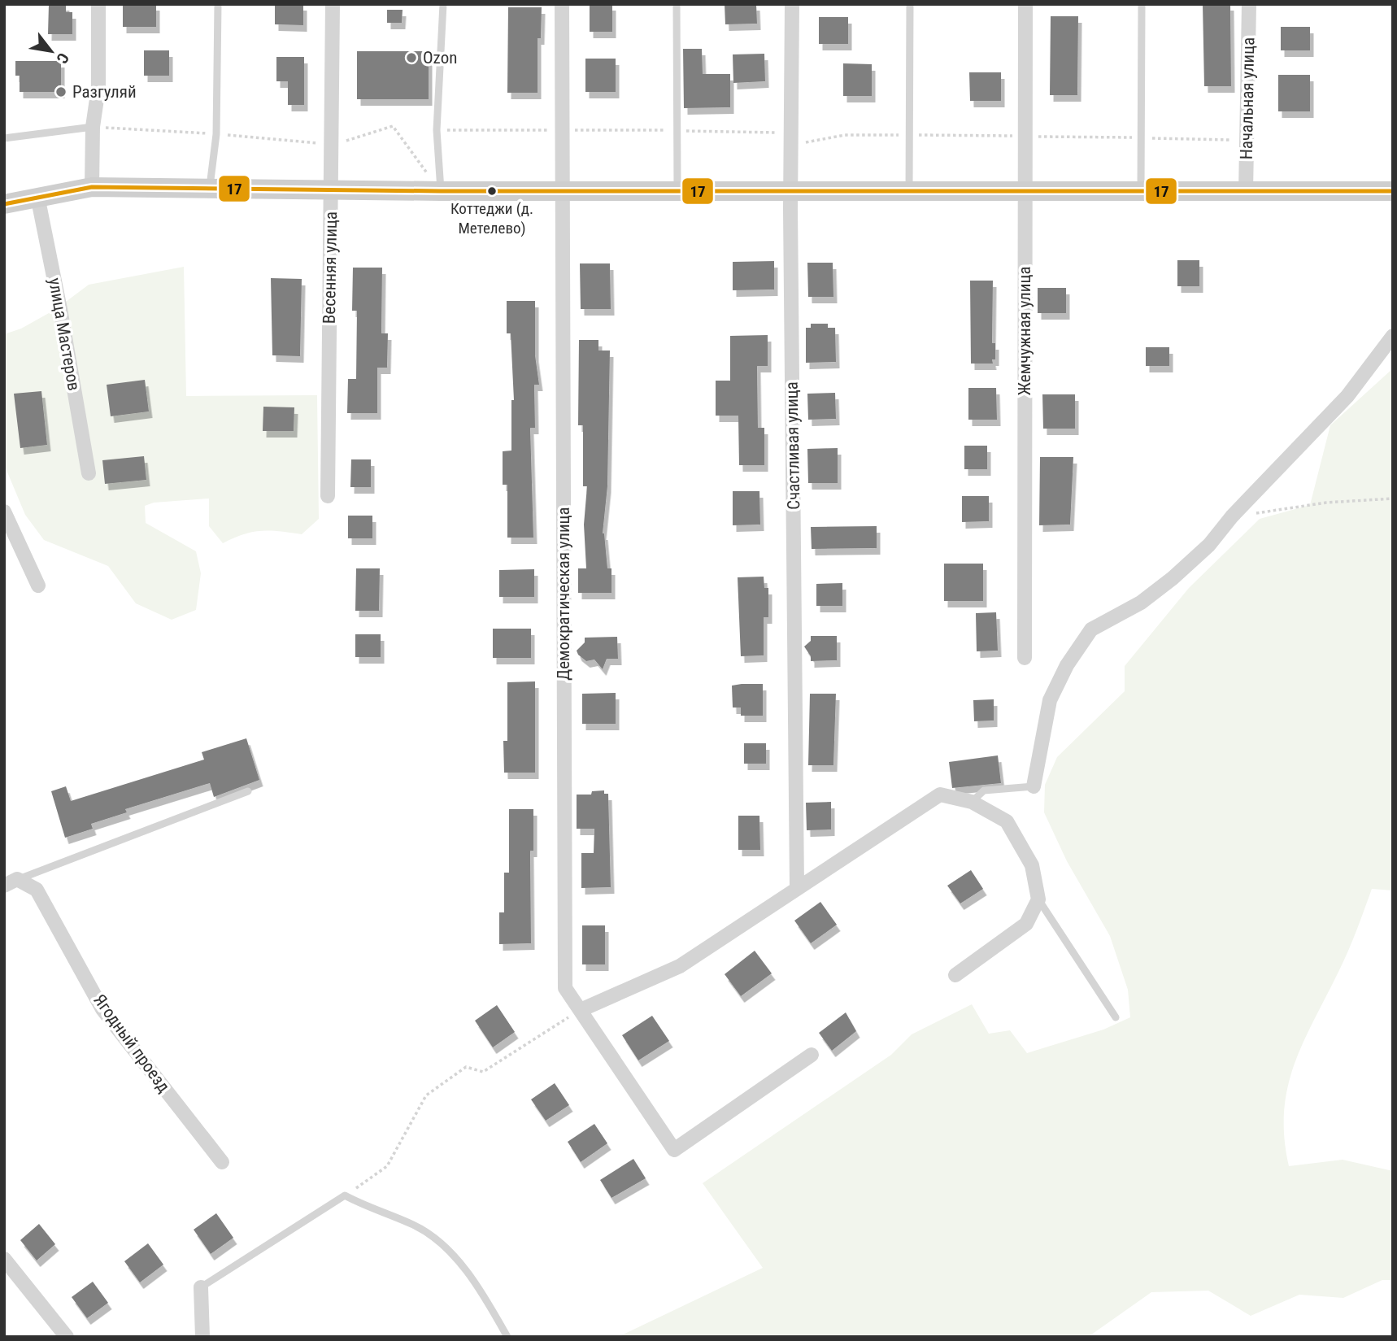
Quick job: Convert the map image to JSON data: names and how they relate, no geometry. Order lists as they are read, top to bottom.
{
  "streets": {
    "street": [
      "Начальная улица",
      "Весенняя улица",
      "Жемчужная улица",
      "улица Мастеров",
      "Счастливая улица",
      "Демократическая улица",
      "Ягодный проезд"
    ]
  },
  "places": ["Ozon", "Разгуляй", "Коттеджи (д. Метелево)"],
  "lines": ["transit line 17"],
  "north": "bottom right"
}
